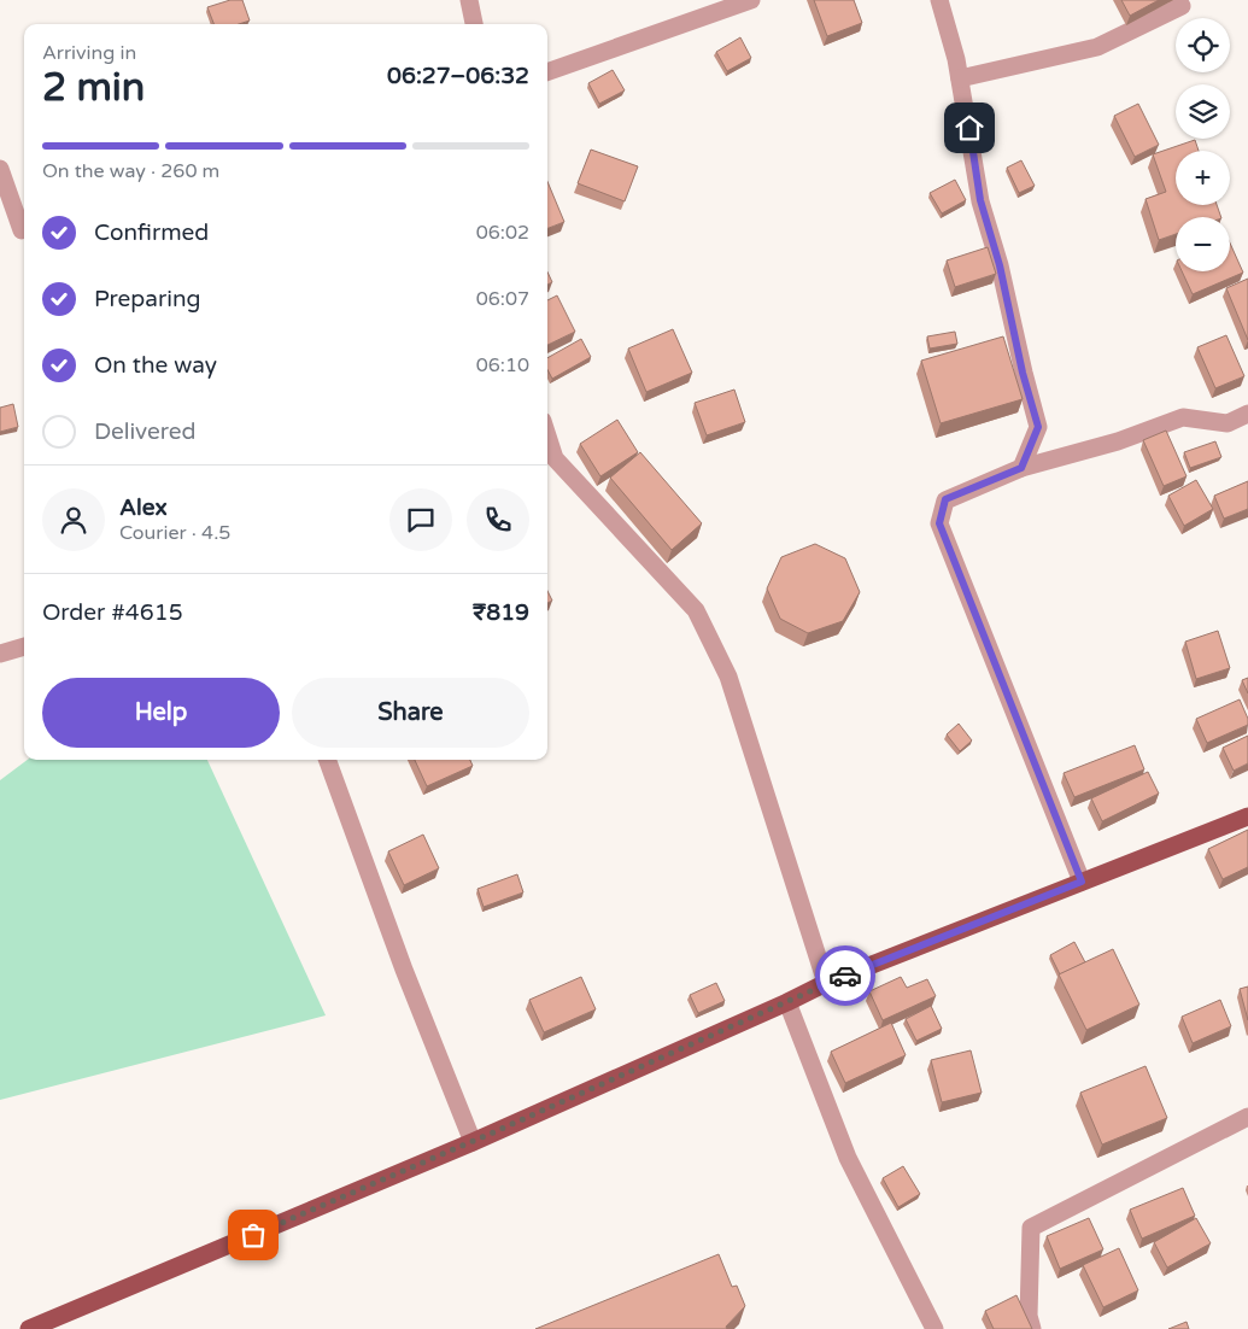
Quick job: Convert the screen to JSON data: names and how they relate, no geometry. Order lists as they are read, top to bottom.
{
  "page": {
    "map_buttons": ["+", "−"],
    "heading": ["2 min", "Arriving in", "06:27–06:32"],
    "panel": [
      "Alex",
      "Courier · 4.5",
      "Order #4615",
      "₹819"
    ],
    "bar": "On the way · 260 m",
    "list": [
      ["Confirmed", "06:02"],
      ["Preparing", "06:07"],
      ["On the way", "06:10"],
      "Delivered"
    ],
    "buttons": ["Help", "Share"]
  }
}
